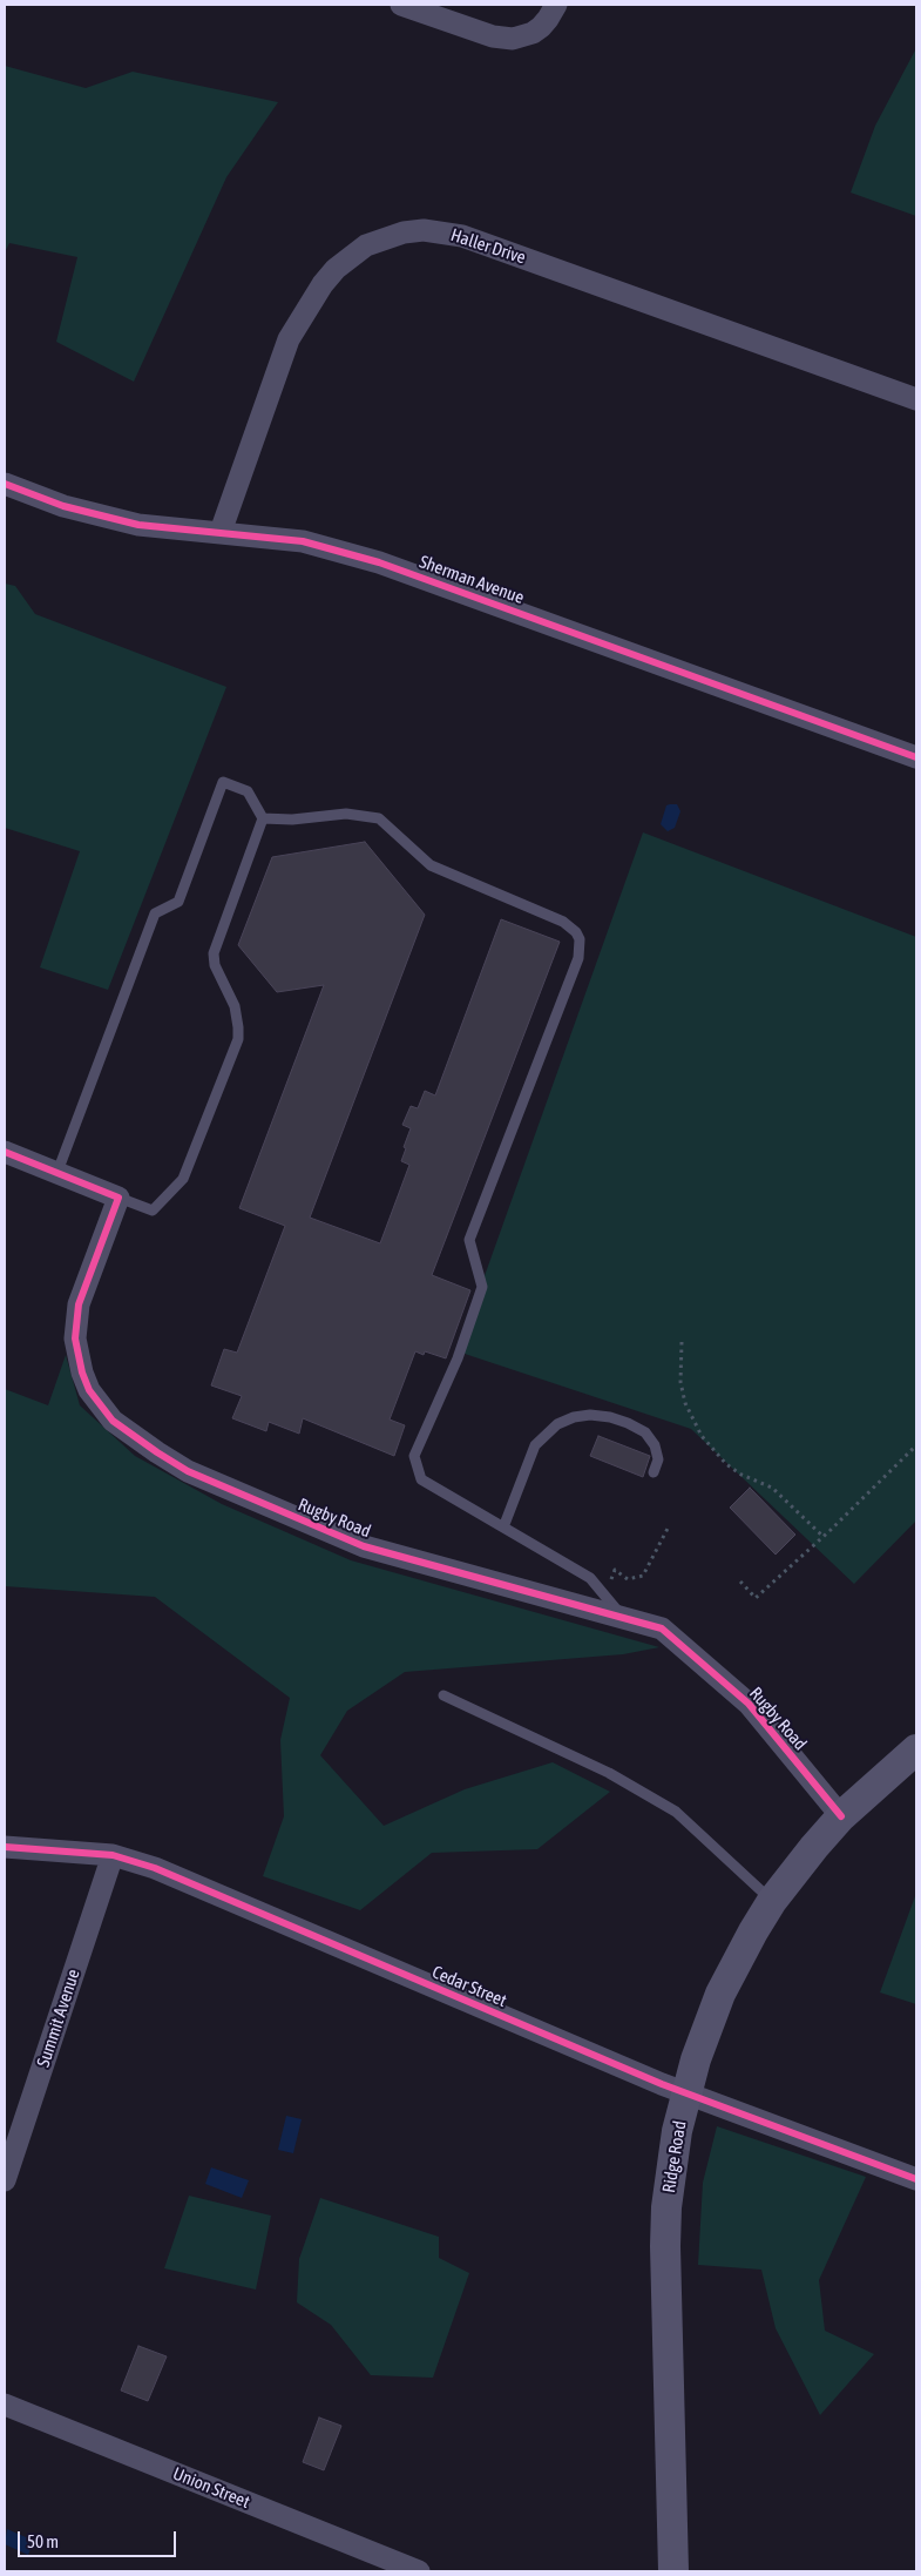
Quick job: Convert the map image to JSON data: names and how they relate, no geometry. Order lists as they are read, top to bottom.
{
  "streets": {
    "main road": ["Ridge Road"],
    "street": [
      "Haller Drive",
      "Sherman Avenue",
      "Rugby Road",
      "Cedar Street",
      "Summit Avenue",
      "Union Street"
    ]
  },
  "crossings": [
    ["Haller Drive", "Sherman Avenue"],
    ["Rugby Road", "Ridge Road"],
    ["Cedar Street", "Summit Avenue"],
    ["Cedar Street", "Ridge Road"]
  ],
  "scale_bar": "50 m"
}
